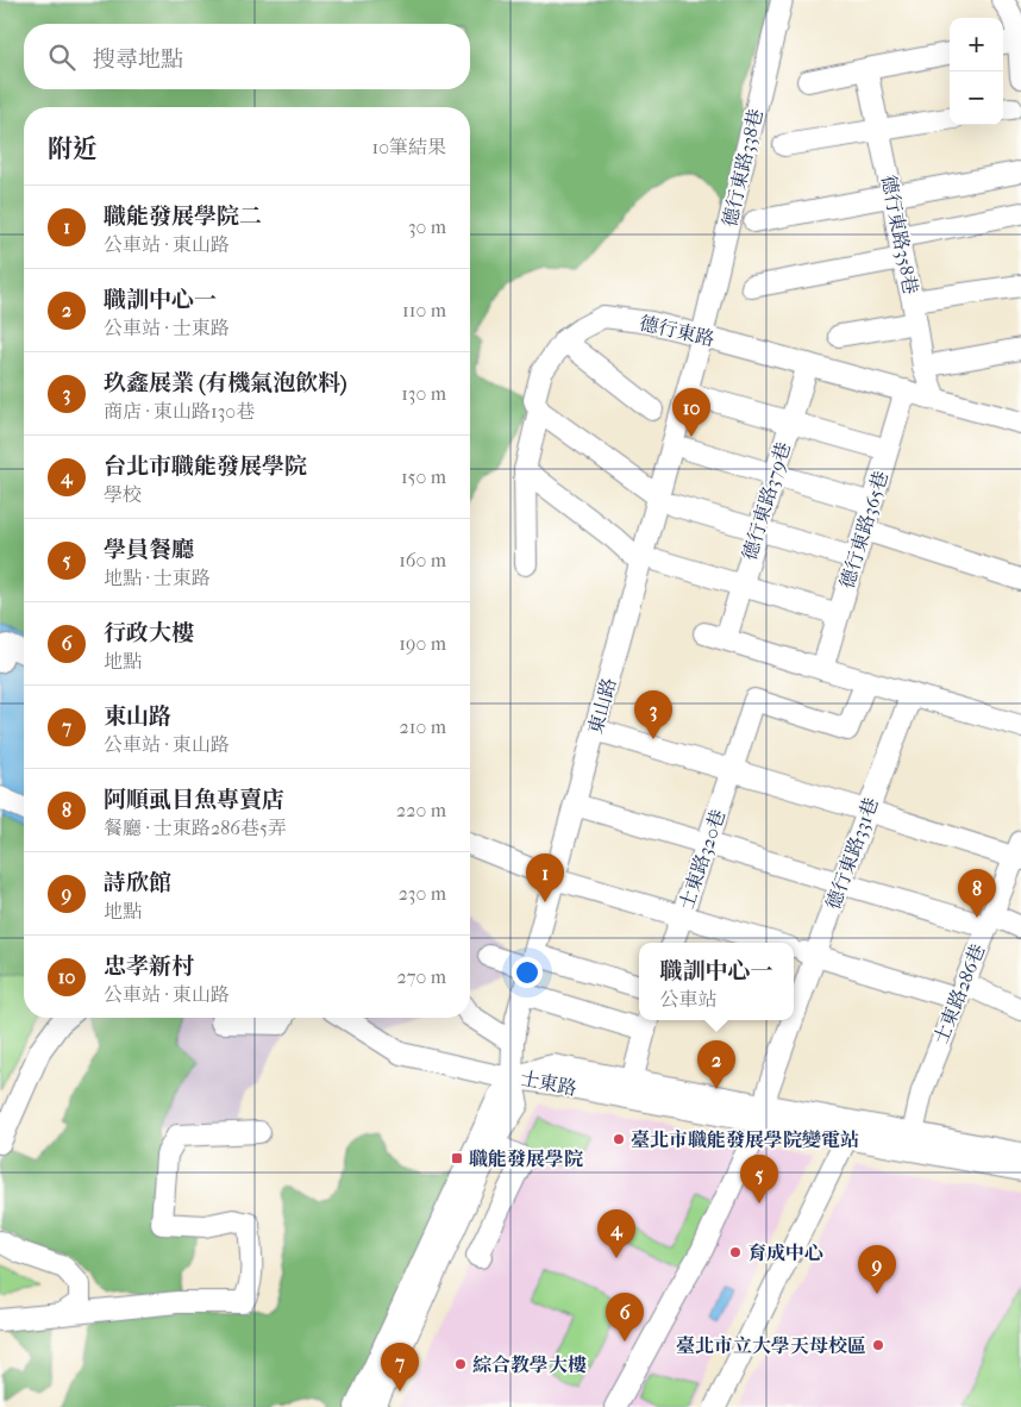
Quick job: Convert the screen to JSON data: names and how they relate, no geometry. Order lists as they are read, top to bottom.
{
  "streets": {
    "street": [
      "德行東路338巷",
      "德行東路358巷",
      "德行東路",
      "德行東路379巷",
      "德行東路365巷",
      "東山路",
      "德行東路331巷",
      "士東路320巷",
      "士東路286巷",
      "士東路"
    ]
  },
  "crossings": [
    ["德行東路338巷", "德行東路"],
    ["德行東路338巷", "東山路"],
    ["德行東路358巷", "德行東路"],
    ["德行東路", "德行東路379巷"],
    ["德行東路", "德行東路365巷"],
    ["德行東路", "東山路"],
    ["東山路", "士東路"],
    ["德行東路331巷", "士東路"],
    ["士東路286巷", "士東路"]
  ],
  "places": {
    "other": [
      "臺北市職能發展學院變電站",
      "育成中心",
      "臺北市立大學天母校區",
      "綜合教學大樓"
    ],
    "transit": ["職能發展學院"]
  },
  "page": {
    "map_buttons": ["+", "−"],
    "search": "搜尋地點",
    "heading": ["附近", "10筆結果"],
    "list": [
      {
        "mark": "1",
        "name": "職能發展學院二",
        "note": "公車站 · 東山路",
        "value": "30 m"
      },
      {
        "mark": "2",
        "name": "職訓中心一",
        "note": "公車站 · 士東路",
        "value": "110 m"
      },
      {
        "mark": "3",
        "name": "玖鑫展業 (有機氣泡飲料)",
        "note": "商店 · 東山路130巷",
        "value": "130 m"
      },
      {
        "mark": "4",
        "name": "台北市職能發展學院",
        "note": "學校",
        "value": "150 m"
      },
      {
        "mark": "5",
        "name": "學員餐廳",
        "note": "地點 · 士東路",
        "value": "160 m"
      },
      {
        "mark": "6",
        "name": "行政大樓",
        "note": "地點",
        "value": "190 m"
      },
      {
        "mark": "7",
        "name": "東山路",
        "note": "公車站 · 東山路",
        "value": "210 m"
      },
      {
        "mark": "8",
        "name": "阿順虱目魚專賣店",
        "note": "餐廳 · 士東路286巷5弄",
        "value": "220 m"
      },
      {
        "mark": "9",
        "name": "詩欣館",
        "note": "地點",
        "value": "230 m"
      },
      {
        "mark": "10",
        "name": "忠孝新村",
        "note": "公車站 · 東山路",
        "value": "270 m"
      }
    ],
    "pins": [
      "10",
      "3",
      "1",
      "8",
      "2",
      "5",
      "4",
      "9",
      "6",
      "7"
    ],
    "popup": ["職訓中心一", "公車站"]
  }
}
